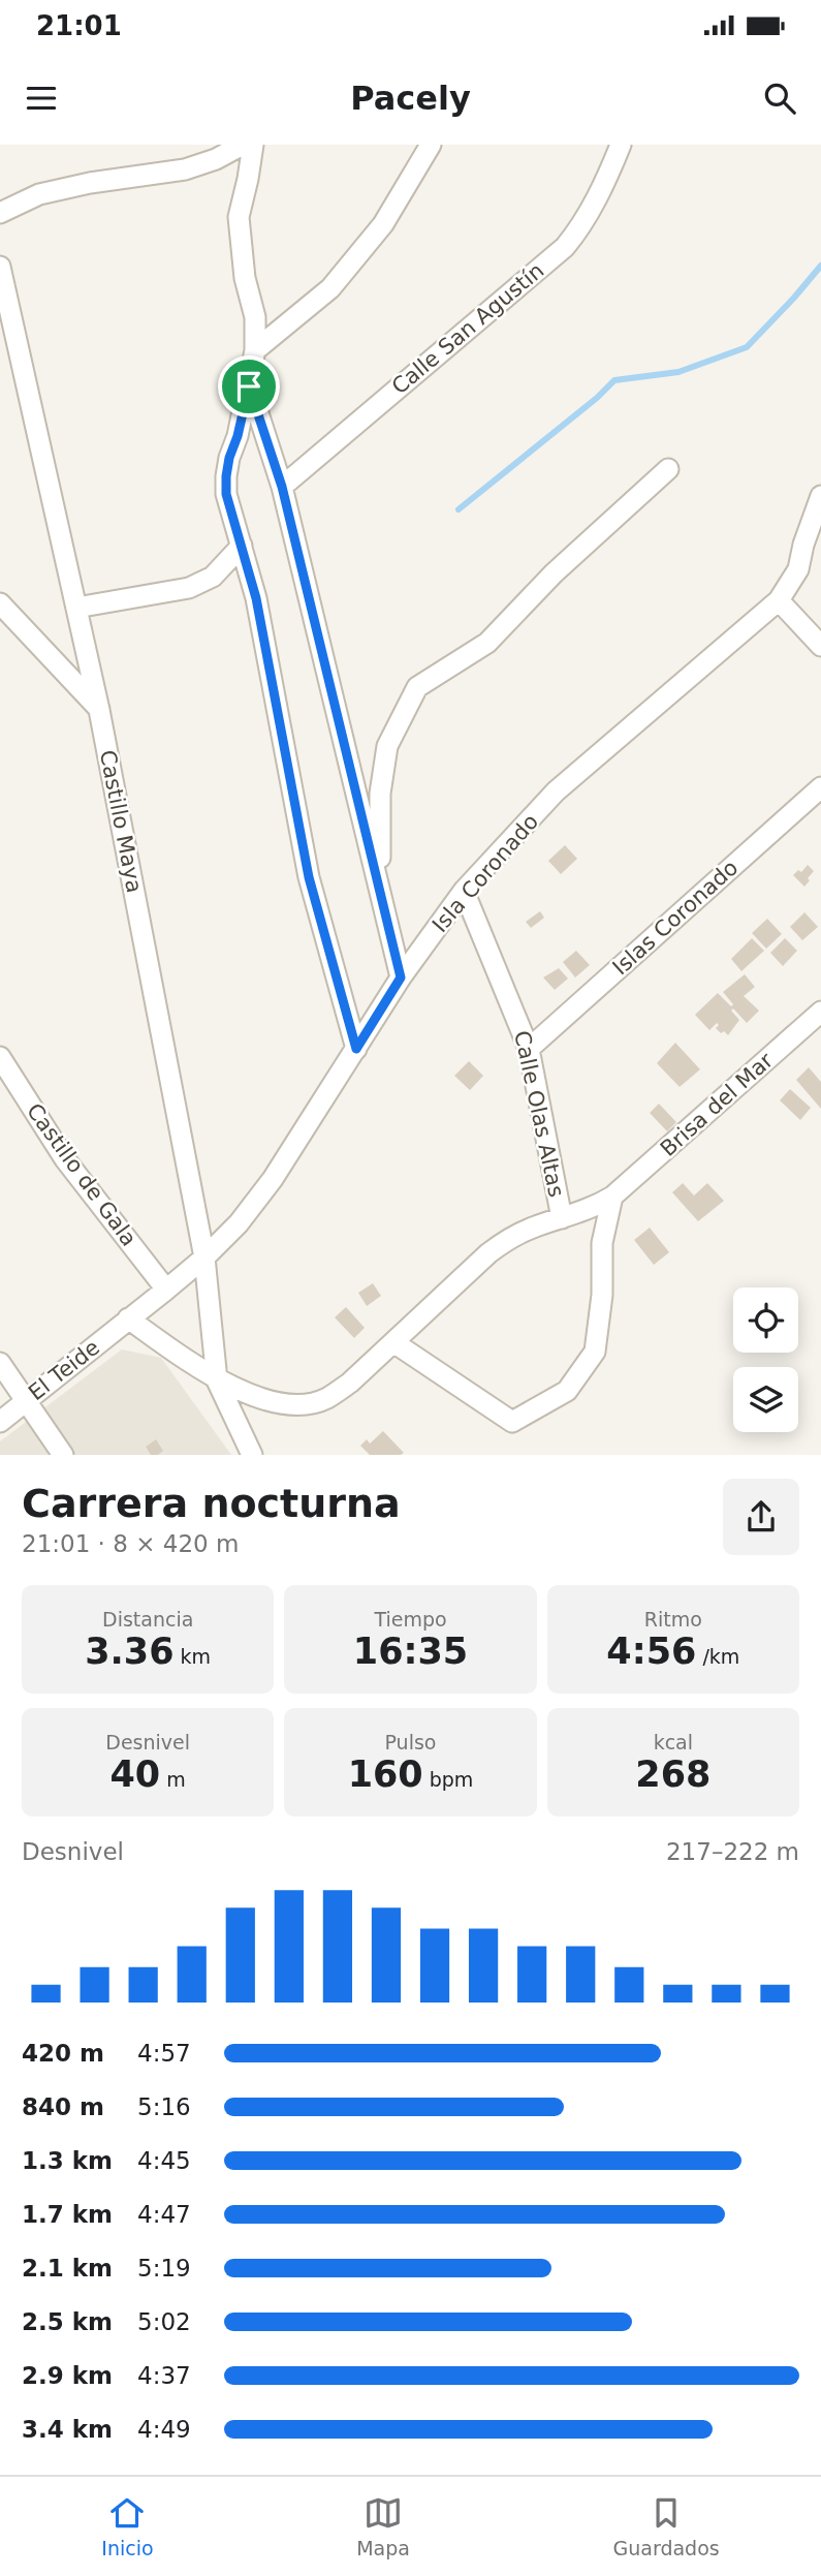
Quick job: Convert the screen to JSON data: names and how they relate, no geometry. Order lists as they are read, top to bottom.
{
  "streets": {
    "street": [
      "Calle San Agustín",
      "Castillo Maya",
      "Isla Coronado",
      "Islas Coronado",
      "Brisa del Mar",
      "Calle Olas Altas",
      "Castillo de Gala",
      "El Teide"
    ]
  },
  "crossings": [
    ["Castillo Maya", "Isla Coronado"],
    ["Castillo Maya", "Brisa del Mar"],
    ["Isla Coronado", "Brisa del Mar"],
    ["Isla Coronado", "Calle Olas Altas"],
    ["Isla Coronado", "Castillo de Gala"],
    ["Isla Coronado", "El Teide"],
    ["Islas Coronado", "Calle Olas Altas"],
    ["Brisa del Mar", "Calle Olas Altas"],
    ["Brisa del Mar", "El Teide"]
  ],
  "page": {
    "status": "21:01",
    "header": "Pacely",
    "heading": ["Carrera nocturna", "21:01 · 8 × 420 m"],
    "stats": [
      ["Distancia", "3.36 km"],
      ["Tiempo", "16:35"],
      ["Ritmo", "4:56 /km"],
      ["Desnivel", "40 m"],
      ["Pulso", "160 bpm"],
      ["kcal", "268"]
    ],
    "chart": ["Desnivel", "217–222 m"],
    "list": [
      {
        "name": "420 m",
        "note": "4:57"
      },
      {
        "name": "840 m",
        "note": "5:16"
      },
      {
        "name": "1.3 km",
        "note": "4:45"
      },
      {
        "name": "1.7 km",
        "note": "4:47"
      },
      {
        "name": "2.1 km",
        "note": "5:19"
      },
      {
        "name": "2.5 km",
        "note": "5:02"
      },
      {
        "name": "2.9 km",
        "note": "4:37"
      },
      {
        "name": "3.4 km",
        "note": "4:49"
      }
    ],
    "tabs": ["Inicio", "Mapa", "Guardados"]
  }
}
